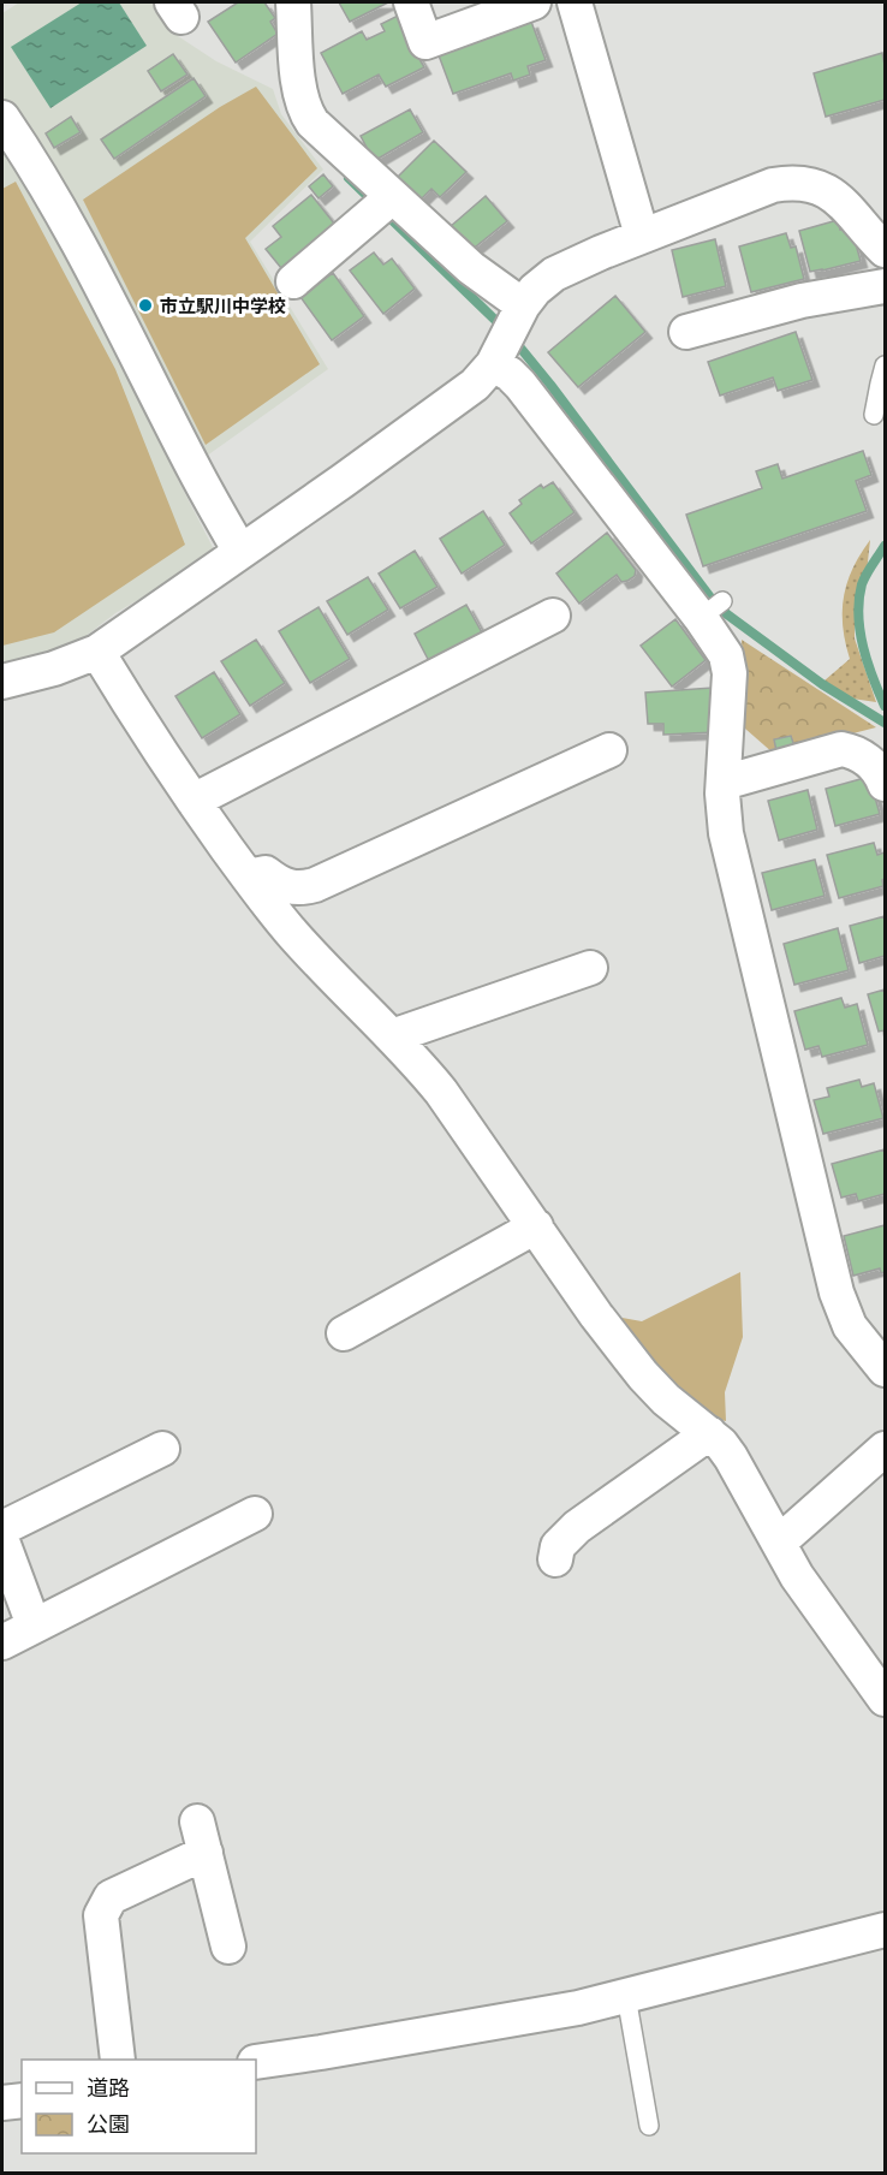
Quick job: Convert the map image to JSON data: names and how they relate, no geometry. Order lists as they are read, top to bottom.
{
  "places": ["市立駅川中学校"],
  "legend": ["道路", "公園"]
}
